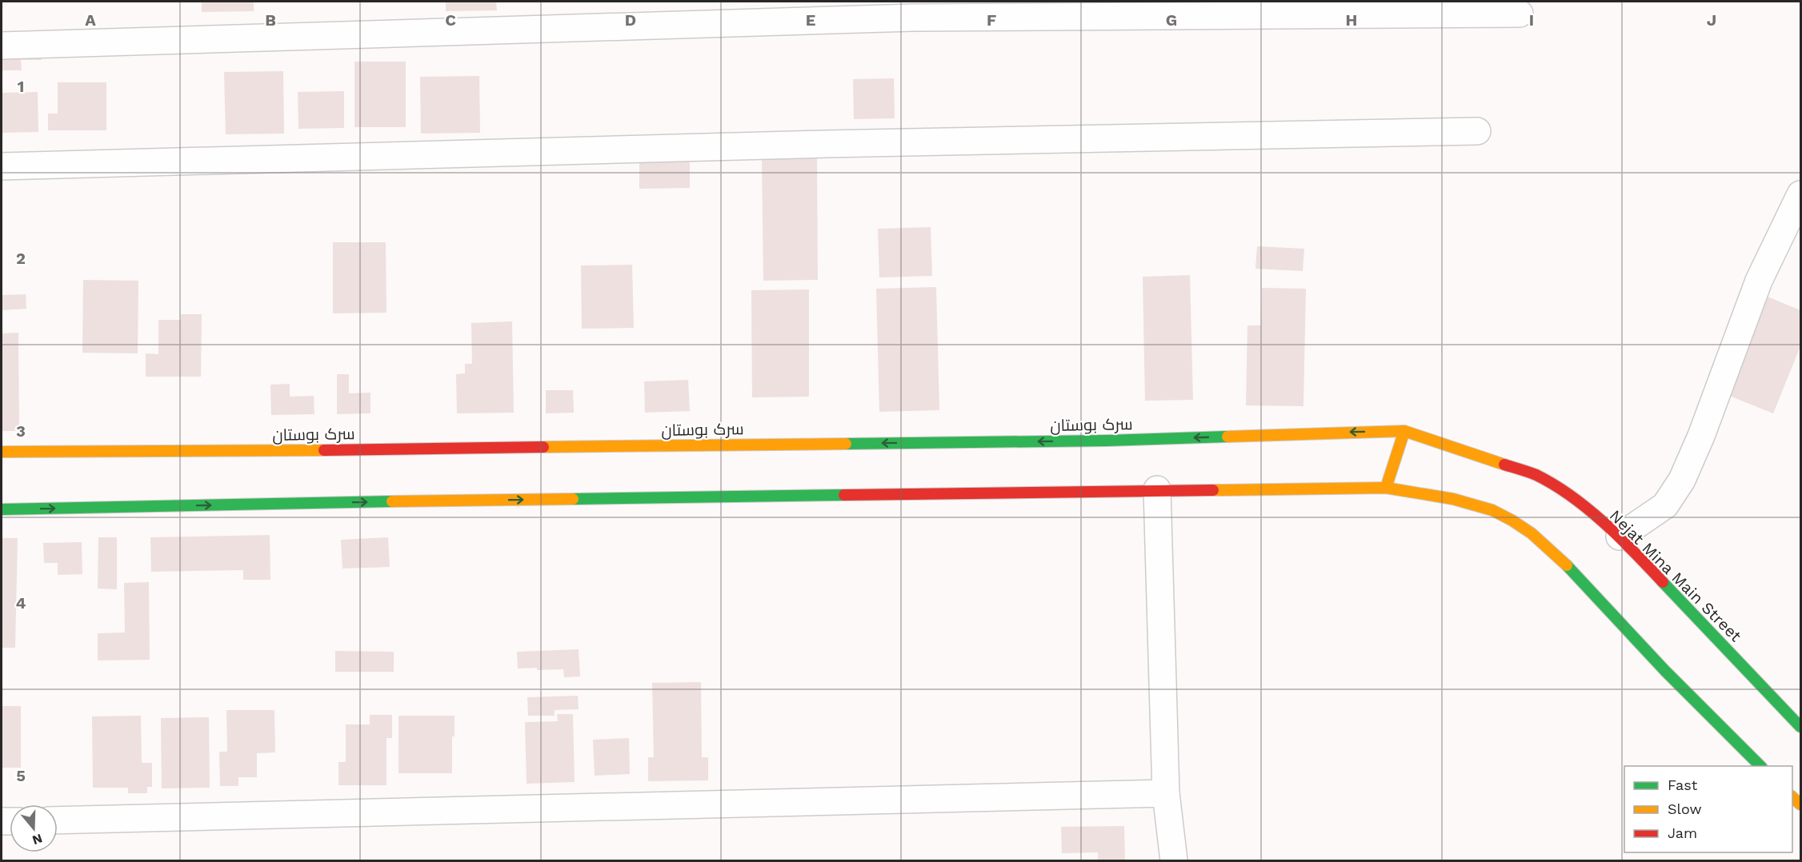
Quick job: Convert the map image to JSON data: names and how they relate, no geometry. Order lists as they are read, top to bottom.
{
  "streets": {
    "street": ["سرک بوستان", "Nejat Mina Main Street"]
  },
  "crossings": [
    ["سرک بوستان", "Nejat Mina Main Street"]
  ],
  "legend": ["Fast", "Slow", "Jam"],
  "north": "bottom",
  "grid": {
    "columns": [
      "A",
      "B",
      "C",
      "D",
      "E",
      "F",
      "G",
      "H",
      "I",
      "J"
    ],
    "rows": [
      "1",
      "2",
      "3",
      "4",
      "5"
    ]
  }
}
